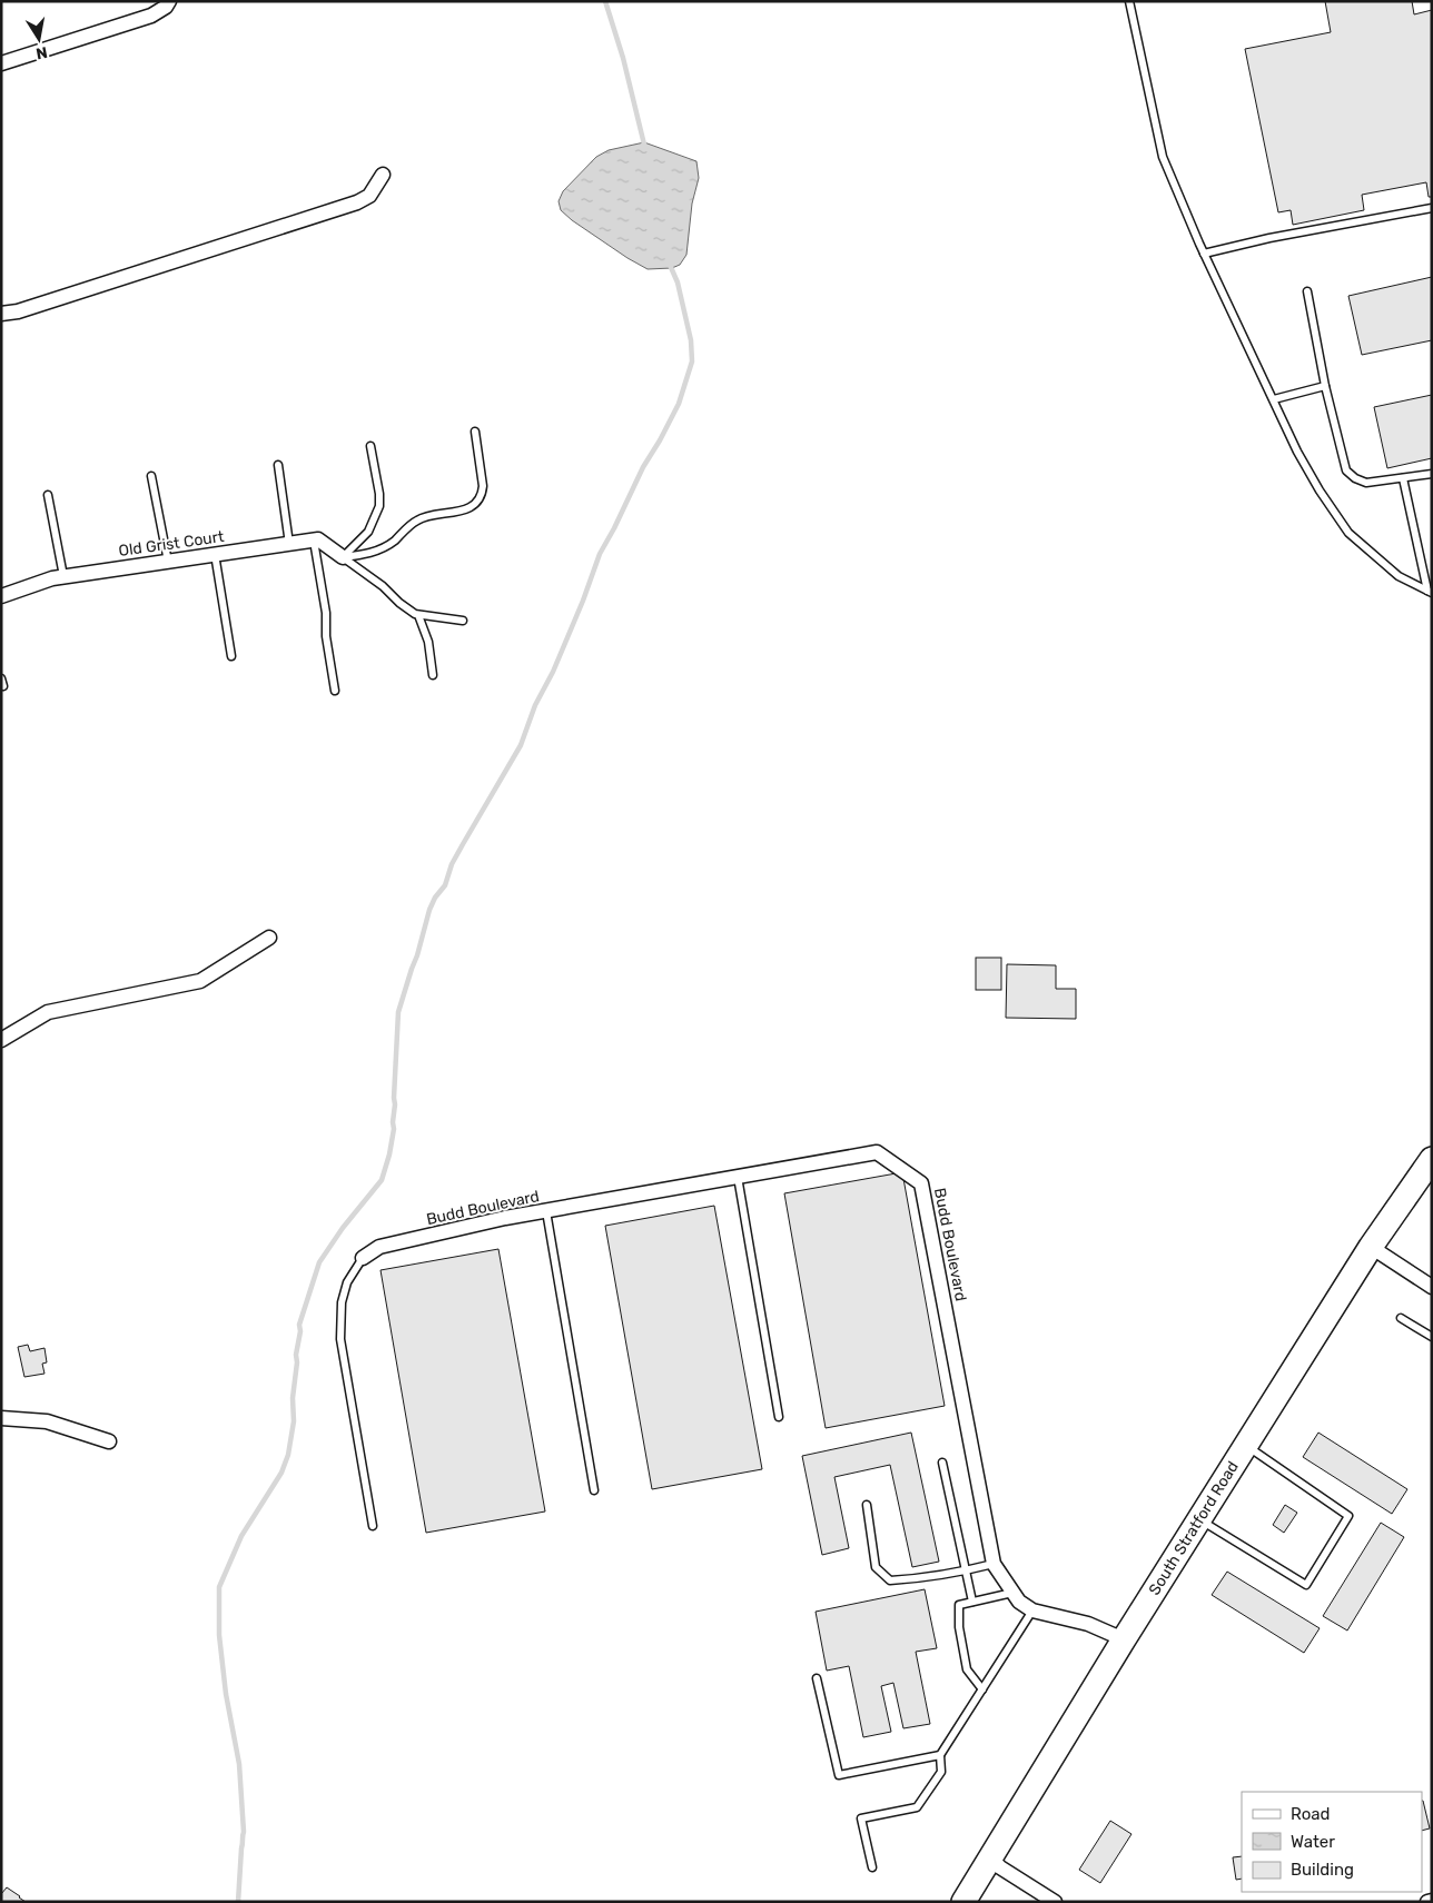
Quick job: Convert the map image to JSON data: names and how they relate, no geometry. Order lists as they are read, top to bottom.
{
  "streets": {
    "main road": ["South Stratford Road"],
    "street": ["Old Grist Court", "Budd Boulevard"]
  },
  "crossings": [
    ["Budd Boulevard", "South Stratford Road"]
  ],
  "legend": ["Road", "Water", "Building"],
  "north": "bottom"
}
